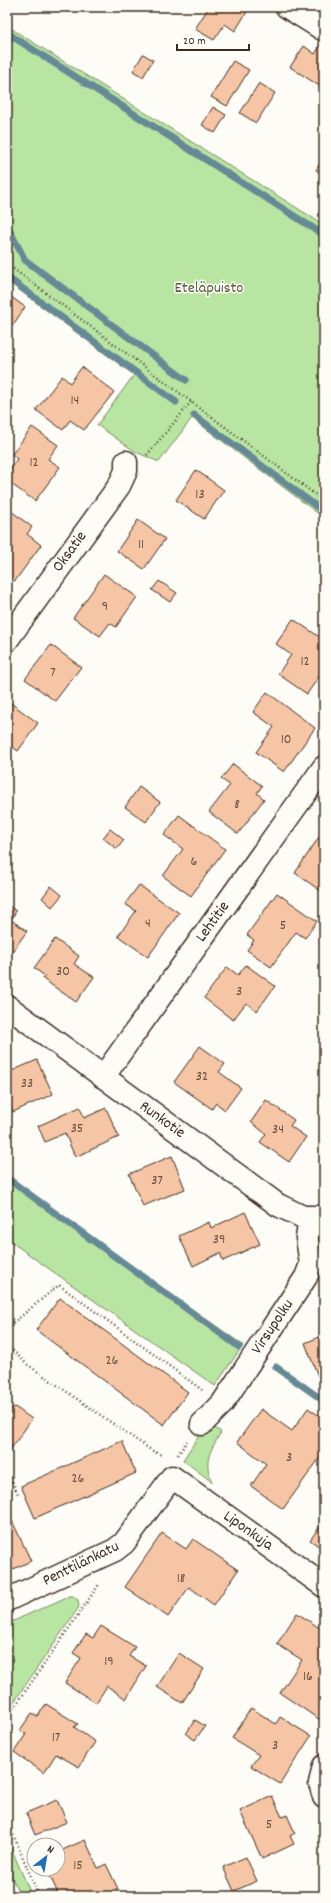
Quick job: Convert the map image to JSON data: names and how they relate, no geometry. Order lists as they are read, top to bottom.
{
  "streets": {
    "street": [
      "Oksatie",
      "Lehtitie",
      "Runkotie",
      "Virsupolku",
      "Liponkuja",
      "Penttilänkatu"
    ]
  },
  "crossings": [
    ["Lehtitie", "Runkotie"],
    ["Runkotie", "Virsupolku"],
    ["Liponkuja", "Penttilänkatu"]
  ],
  "parks": ["Eteläpuisto"],
  "house_numbers": [
    "14",
    "12",
    "13",
    "11",
    "9",
    "12",
    "7",
    "10",
    "8",
    "6",
    "4",
    "5",
    "30",
    "3",
    "32",
    "33",
    "35",
    "34",
    "37",
    "39",
    "26",
    "3",
    "26",
    "18",
    "19",
    "16",
    "17",
    "3",
    "5",
    "15"
  ],
  "scale_bar": "20 m",
  "north": "top right"
}
